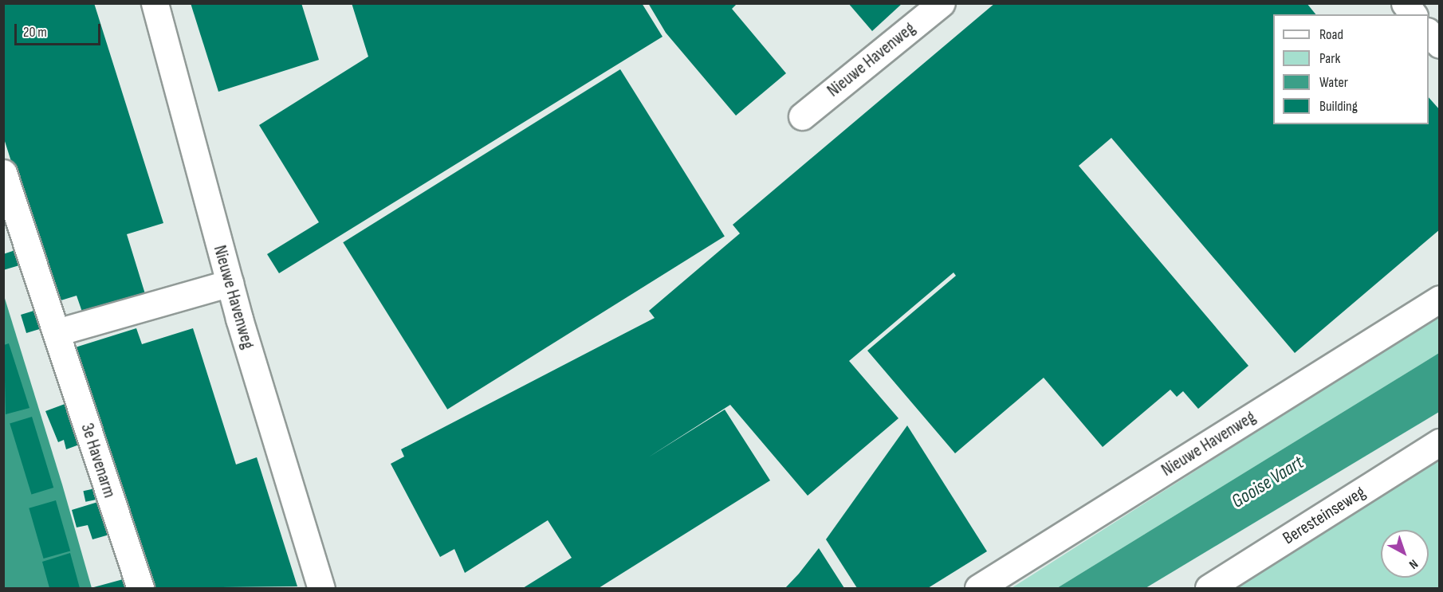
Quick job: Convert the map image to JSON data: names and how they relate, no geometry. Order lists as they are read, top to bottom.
{
  "streets": {
    "street": ["Nieuwe Havenweg", "3e Havenarm", "Beresteinseweg"]
  },
  "water": ["Gooise Vaart"],
  "legend": [
    "Road",
    "Park",
    "Water",
    "Building"
  ],
  "scale_bar": "20 m",
  "north": "bottom right"
}
